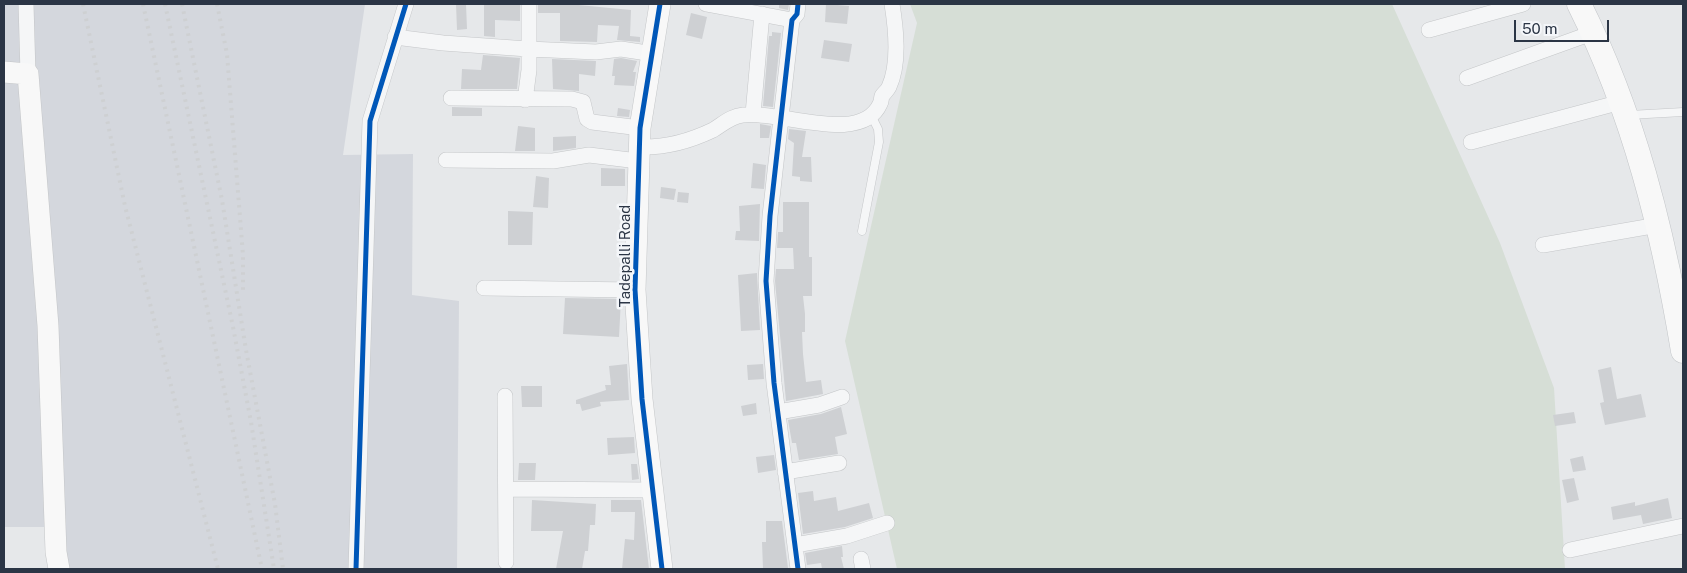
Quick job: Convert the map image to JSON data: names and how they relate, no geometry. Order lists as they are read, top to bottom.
{
  "streets": {
    "street": ["Tadepalli Road"]
  },
  "scale_bar": "50 m"
}
